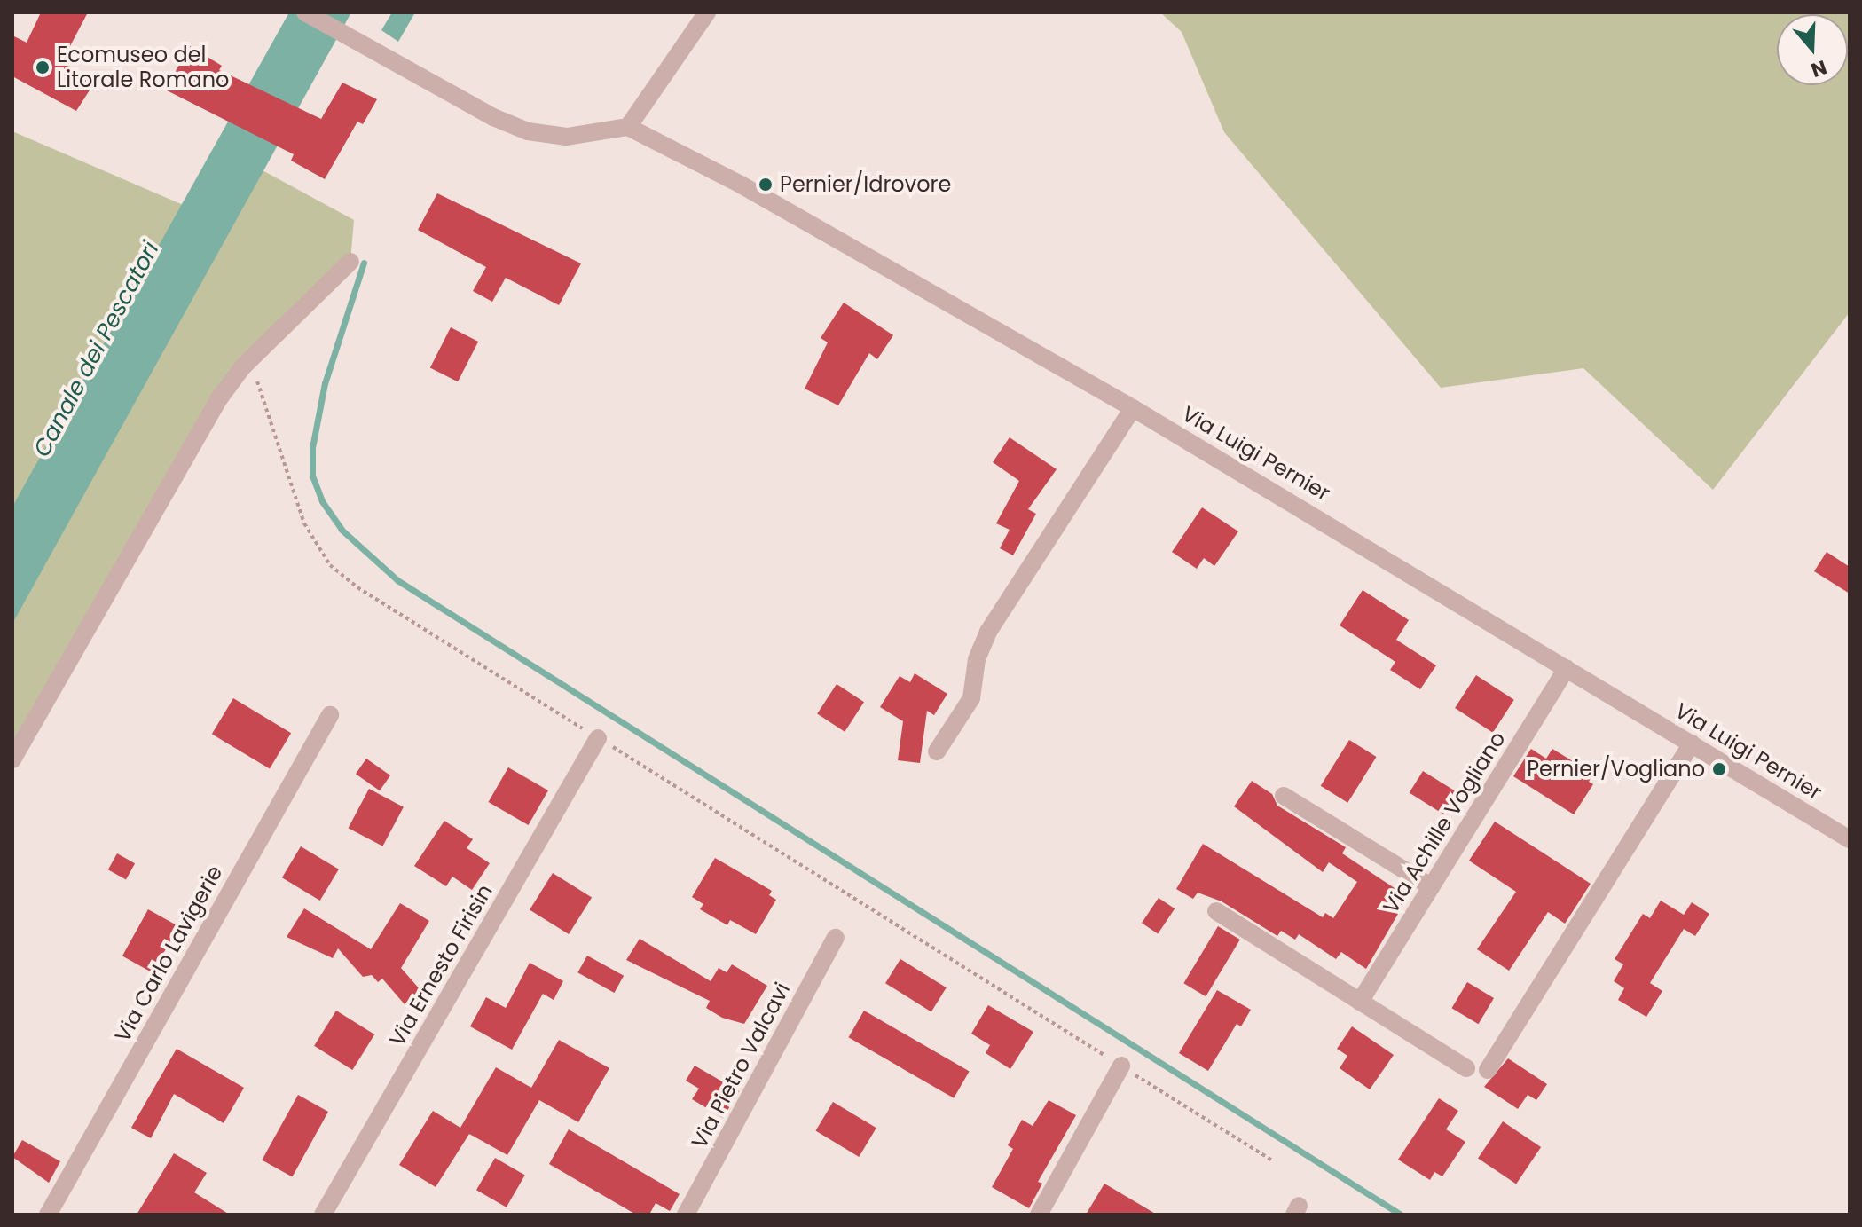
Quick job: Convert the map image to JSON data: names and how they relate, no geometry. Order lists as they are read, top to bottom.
{
  "streets": {
    "street": [
      "Via Luigi Pernier",
      "Via Achille Vogliano",
      "Via Carlo Lavigerie",
      "Via Ernesto Firisin",
      "Via Pietro Valcavi"
    ]
  },
  "crossings": [
    ["Via Luigi Pernier", "Via Achille Vogliano"]
  ],
  "water": ["Canale dei Pescatori"],
  "places": ["Ecomuseo del Litorale Romano", "Pernier/Idrovore", "Pernier/Vogliano"],
  "north": "bottom"
}
